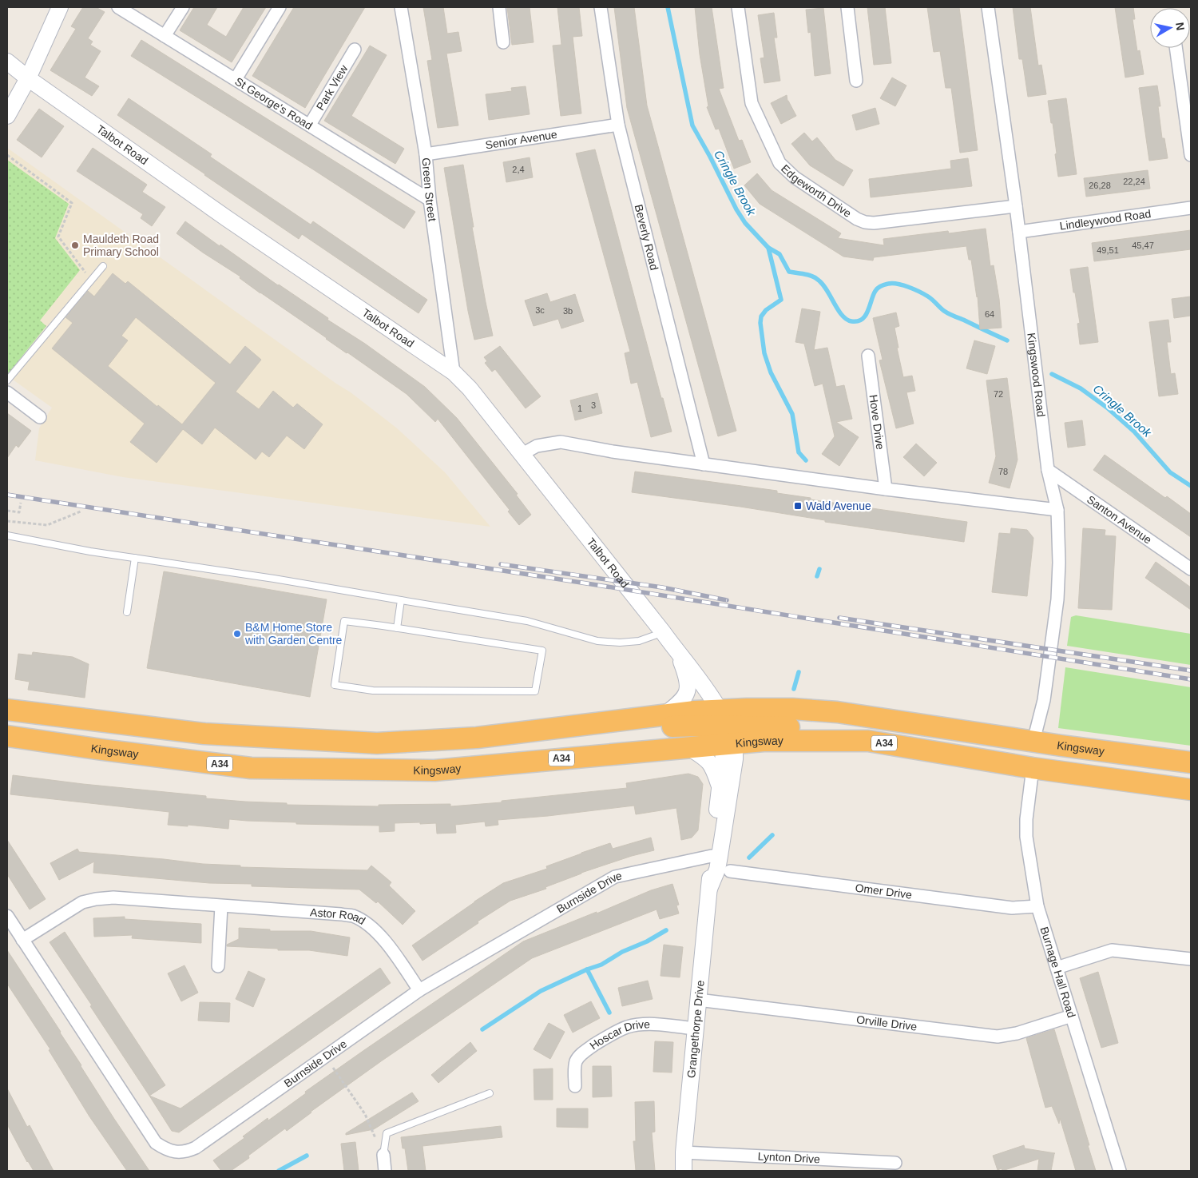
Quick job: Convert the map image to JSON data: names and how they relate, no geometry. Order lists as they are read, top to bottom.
{
  "streets": {
    "highway": ["Kingsway", "A34"],
    "street": [
      "Park View",
      "St George's Road",
      "Senior Avenue",
      "Talbot Road",
      "Green Street",
      "Edgeworth Drive",
      "Lindleywood Road",
      "Beverly Road",
      "Kingswood Road",
      "Hove Drive",
      "Santon Avenue",
      "Omer Drive",
      "Burnside Drive",
      "Astor Road",
      "Burnage Hall Road",
      "Orville Drive",
      "Grangethorpe Drive",
      "Hoscar Drive",
      "Lynton Drive"
    ]
  },
  "crossings": [
    ["Park View", "St George's Road"],
    ["St George's Road", "Green Street"],
    ["Senior Avenue", "Green Street"],
    ["Senior Avenue", "Beverly Road"],
    ["Talbot Road", "Green Street"],
    ["Talbot Road", "Kingsway"],
    ["Talbot Road", "Grangethorpe Drive"],
    ["Edgeworth Drive", "Kingswood Road"],
    ["Lindleywood Road", "Kingswood Road"],
    ["Kingswood Road", "Santon Avenue"],
    ["Kingswood Road", "Kingsway"],
    ["Kingsway", "Burnage Hall Road"],
    ["Kingsway", "Grangethorpe Drive"],
    ["Omer Drive", "Burnage Hall Road"],
    ["Burnside Drive", "Astor Road"],
    ["Burnside Drive", "Grangethorpe Drive"],
    ["Burnage Hall Road", "Orville Drive"],
    ["Orville Drive", "Grangethorpe Drive"],
    ["Grangethorpe Drive", "Hoscar Drive"],
    ["Grangethorpe Drive", "Lynton Drive"]
  ],
  "water": ["Cringle Brook"],
  "places": {
    "other": ["Mauldeth Road Primary School", "B&M Home Store with Garden Centre"],
    "transit": ["Wald Avenue"]
  },
  "house_numbers": [
    "2,4",
    "22,24",
    "26,28",
    "45,47",
    "49,51",
    "3c",
    "3b",
    "64",
    "72",
    "3",
    "1",
    "78"
  ],
  "north": "right"
}
